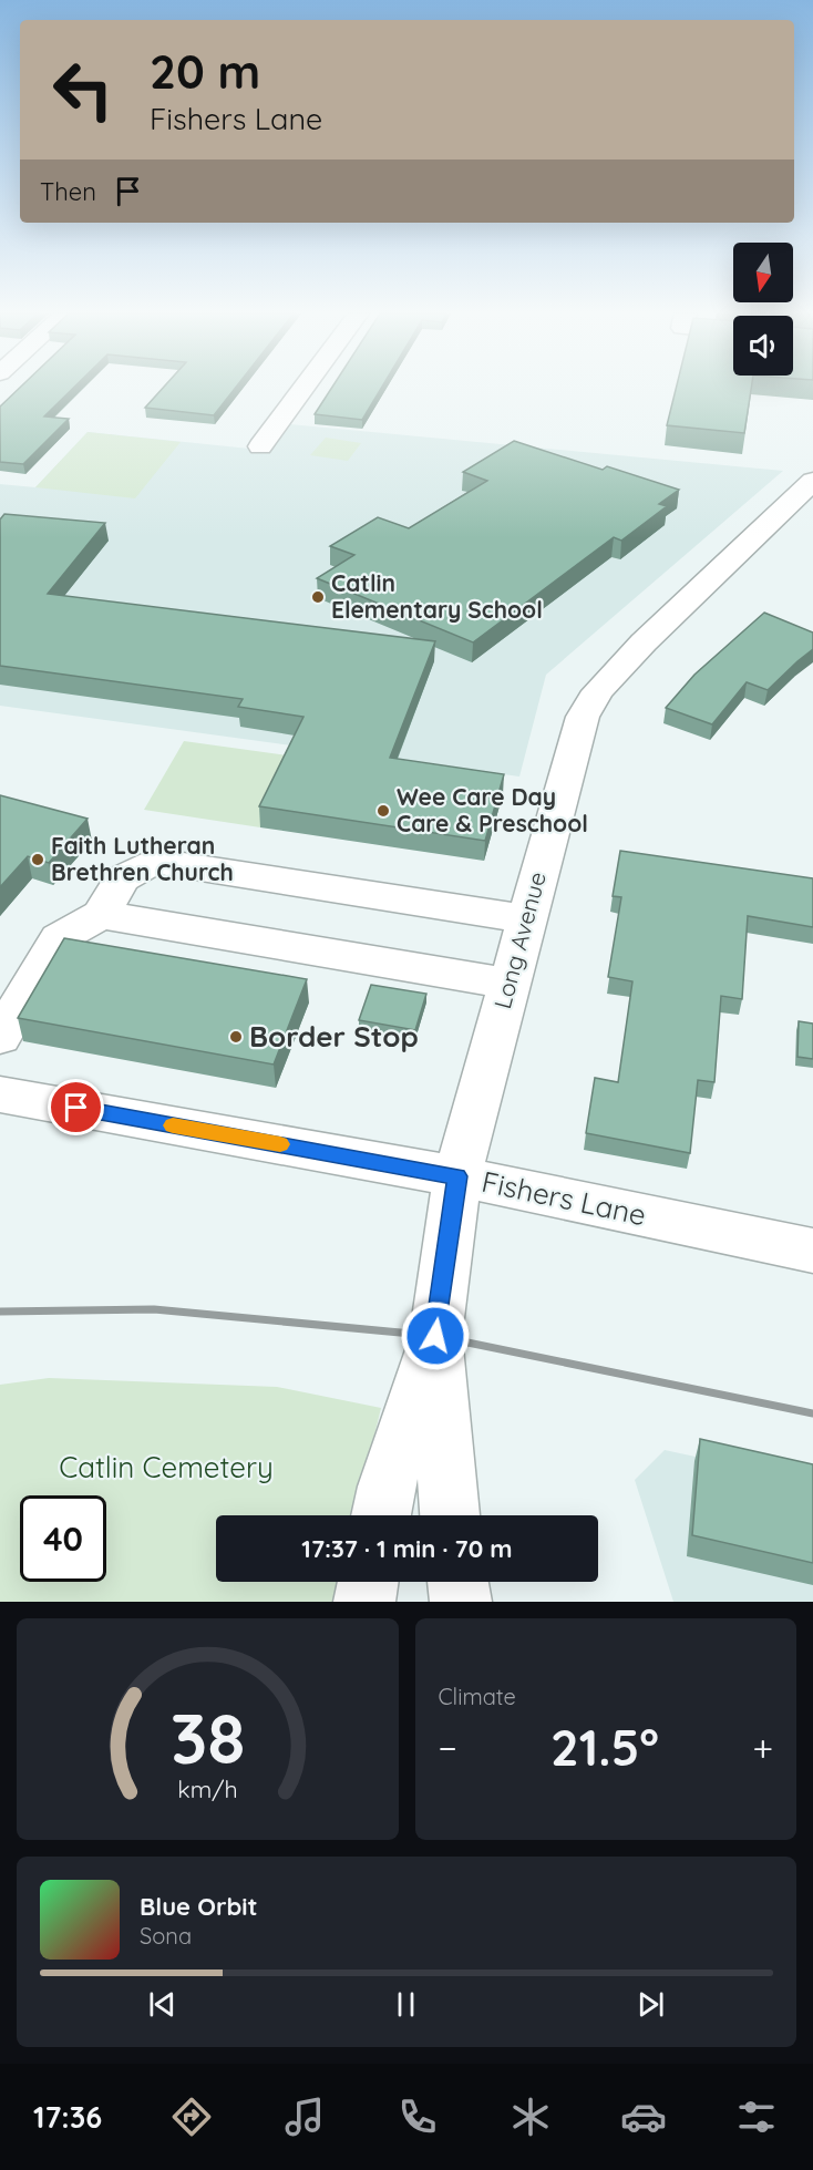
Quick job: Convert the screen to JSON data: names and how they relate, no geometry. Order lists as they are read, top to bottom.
{
  "streets": {
    "street": ["Long Avenue", "Fishers Lane"]
  },
  "crossings": [
    ["Long Avenue", "Fishers Lane"]
  ],
  "parks": ["Catlin Cemetery"],
  "places": [
    "Catlin Elementary School",
    "Wee Care Day Care & Preschool",
    "Faith Lutheran Brethren Church",
    "Border Stop"
  ],
  "north": "bottom",
  "page": {
    "turn": ["20 m", "Fishers Lane"],
    "then": "Then",
    "limit": "40",
    "trip": "17:37 · 1 min · 70 m",
    "tile": "Climate",
    "heat": ["−", "21.5°", "+"],
    "song": ["Blue Orbit", "Sona"],
    "tabs": "17:36",
    "gauge": ["38", "km/h"]
  }
}
